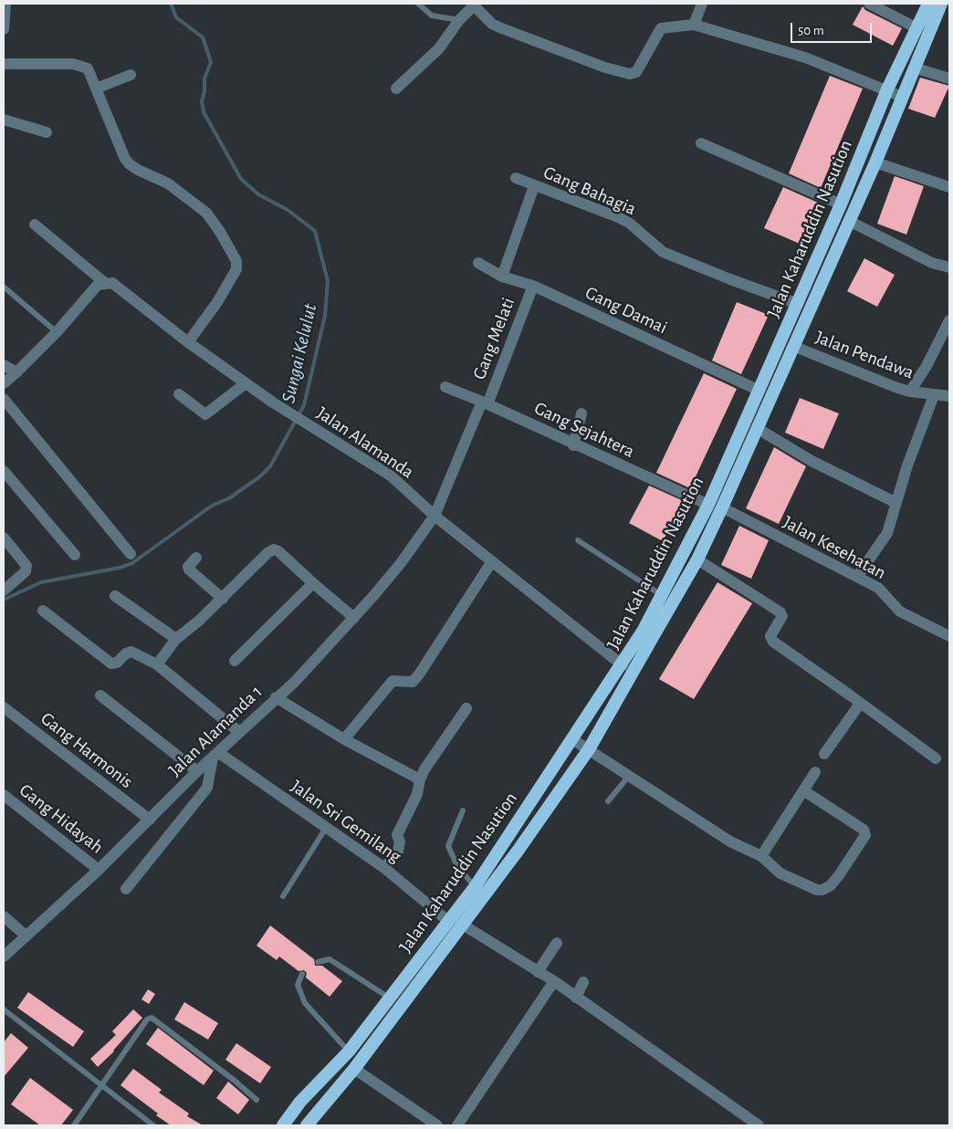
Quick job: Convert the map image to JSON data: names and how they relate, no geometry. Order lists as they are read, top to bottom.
{
  "streets": {
    "highway": ["Jalan Kaharuddin Nasution"],
    "street": [
      "Gang Bahagia",
      "Gang Damai",
      "Gang Melati",
      "Jalan Pendawa",
      "Gang Sejahtera",
      "Jalan Alamanda",
      "Jalan Kesehatan",
      "Jalan Alamanda 1",
      "Gang Harmonis",
      "Gang Hidayah",
      "Jalan Sri Gemilang"
    ]
  },
  "crossings": [
    ["Gang Bahagia", "Jalan Kaharuddin Nasution"],
    ["Jalan Kaharuddin Nasution", "Gang Damai"],
    ["Jalan Kaharuddin Nasution", "Jalan Pendawa"],
    ["Jalan Kaharuddin Nasution", "Gang Sejahtera"],
    ["Jalan Kaharuddin Nasution", "Jalan Alamanda"],
    ["Jalan Kaharuddin Nasution", "Jalan Kesehatan"],
    ["Jalan Kaharuddin Nasution", "Jalan Sri Gemilang"],
    ["Gang Damai", "Gang Melati"],
    ["Gang Melati", "Gang Sejahtera"],
    ["Gang Melati", "Jalan Alamanda"],
    ["Gang Melati", "Jalan Alamanda 1"],
    ["Jalan Alamanda", "Jalan Alamanda 1"],
    ["Jalan Alamanda 1", "Gang Harmonis"],
    ["Jalan Alamanda 1", "Gang Hidayah"],
    ["Jalan Alamanda 1", "Jalan Sri Gemilang"]
  ],
  "water": ["Sungai Kelulut"],
  "scale_bar": "50 m"
}
